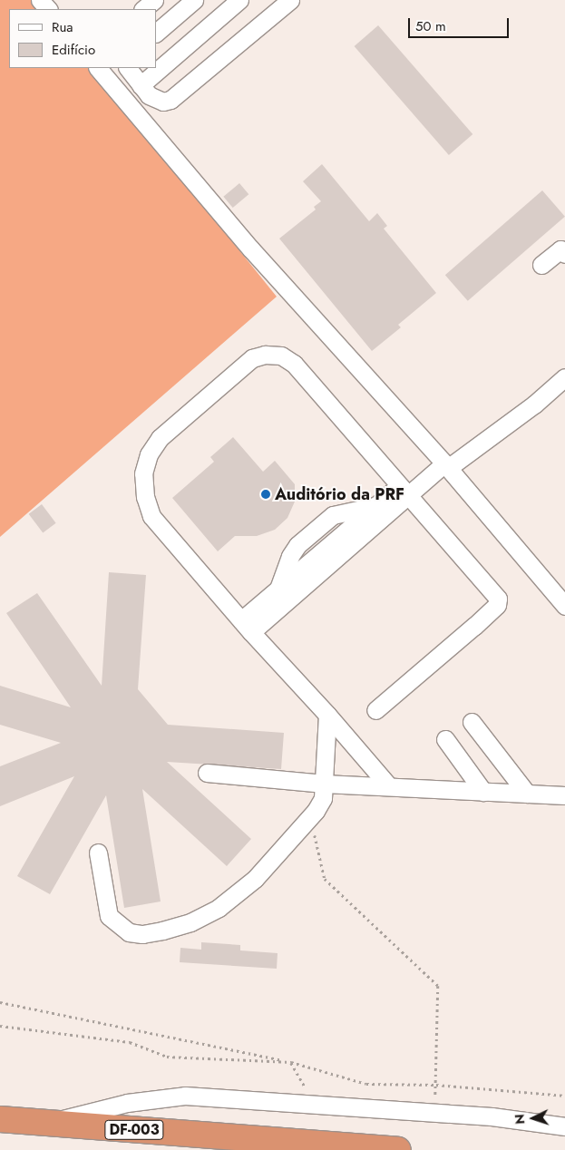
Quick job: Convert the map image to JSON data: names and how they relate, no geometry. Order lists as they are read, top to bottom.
{
  "streets": {
    "highway": ["DF-003"]
  },
  "places": ["Auditório da PRF"],
  "legend": ["Rua", "Edifício"],
  "scale_bar": "50 m",
  "north": "left"
}
